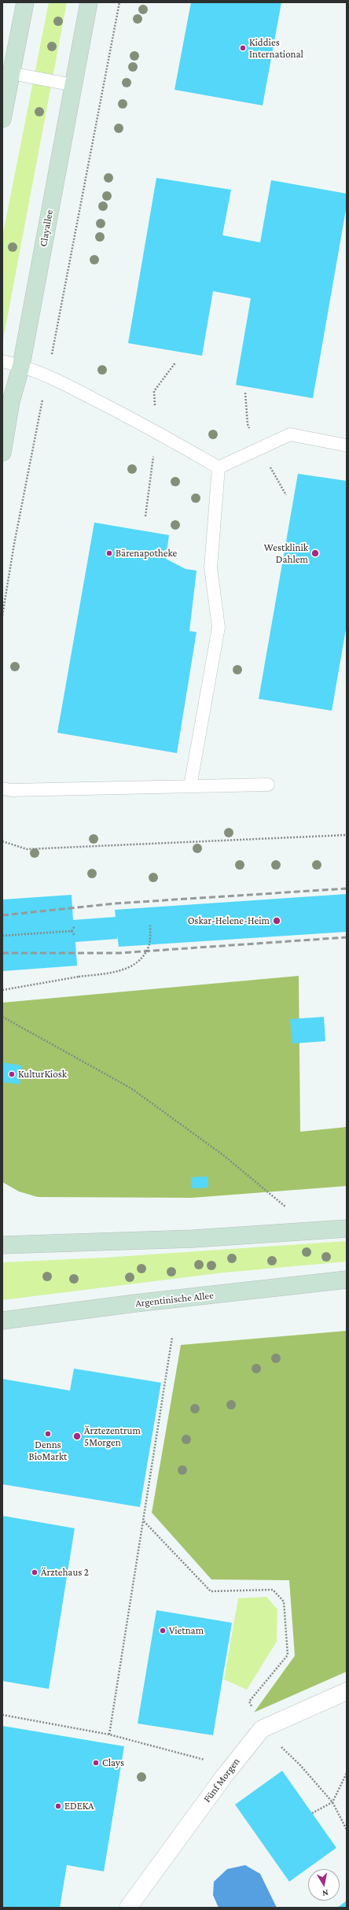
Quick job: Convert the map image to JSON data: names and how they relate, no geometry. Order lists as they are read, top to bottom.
{
  "streets": {
    "main road": ["Clayallee", "Argentinische Allee"],
    "street": ["Fünf Morgen"]
  },
  "places": [
    "Kiddies International",
    "Bärenapotheke",
    "Westklinik Dahlem",
    "Oskar-Helene-Heim",
    "KulturKiosk",
    "Denns BioMarkt",
    "Ärztezentrum 5Morgen",
    "Ärztehaus 2",
    "Vietnam",
    "Clays",
    "EDEKA"
  ],
  "north": "bottom"
}
